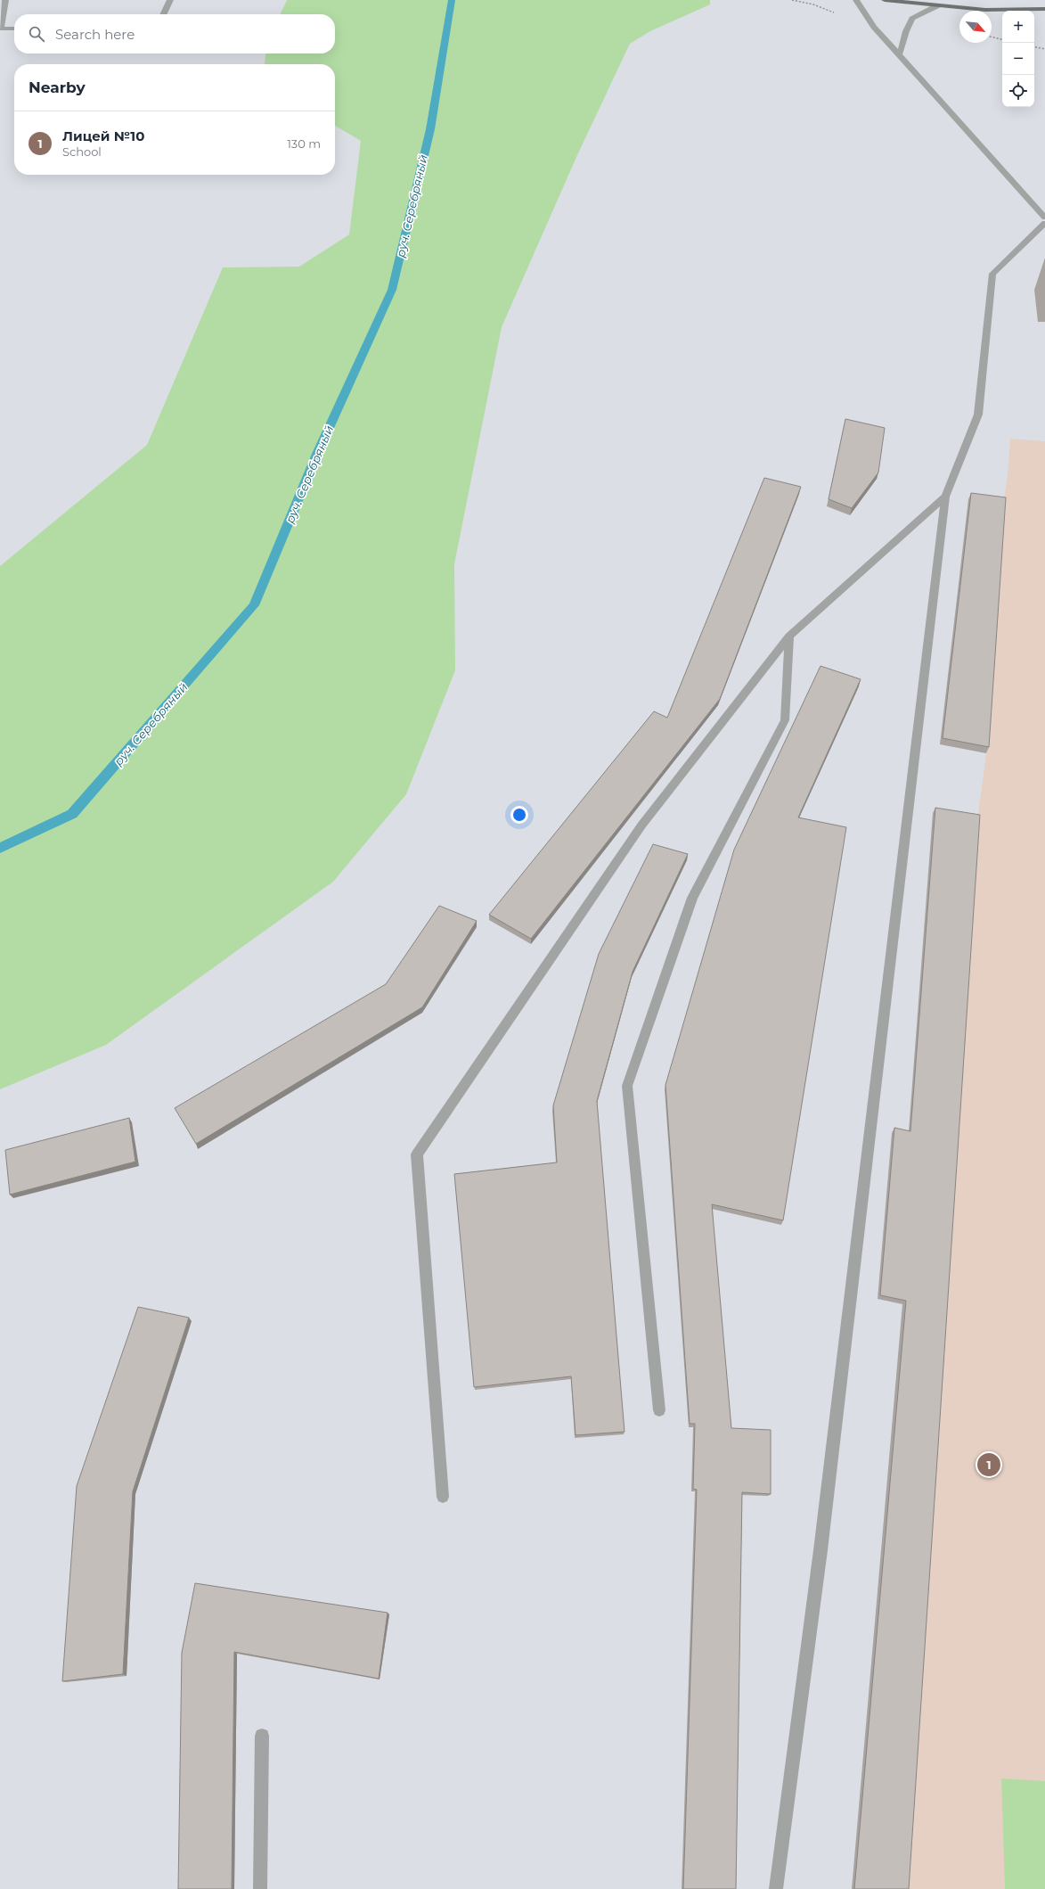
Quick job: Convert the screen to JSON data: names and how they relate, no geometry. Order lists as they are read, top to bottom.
{
  "water": ["руч. Серебряный"],
  "north": "bottom right",
  "page": {
    "map_buttons": ["+", "−"],
    "search": "Search here",
    "heading": "Nearby",
    "list": [
      {
        "mark": "1",
        "name": "Лицей №10",
        "note": "School",
        "value": "130 m"
      }
    ],
    "pins": "1"
  }
}
